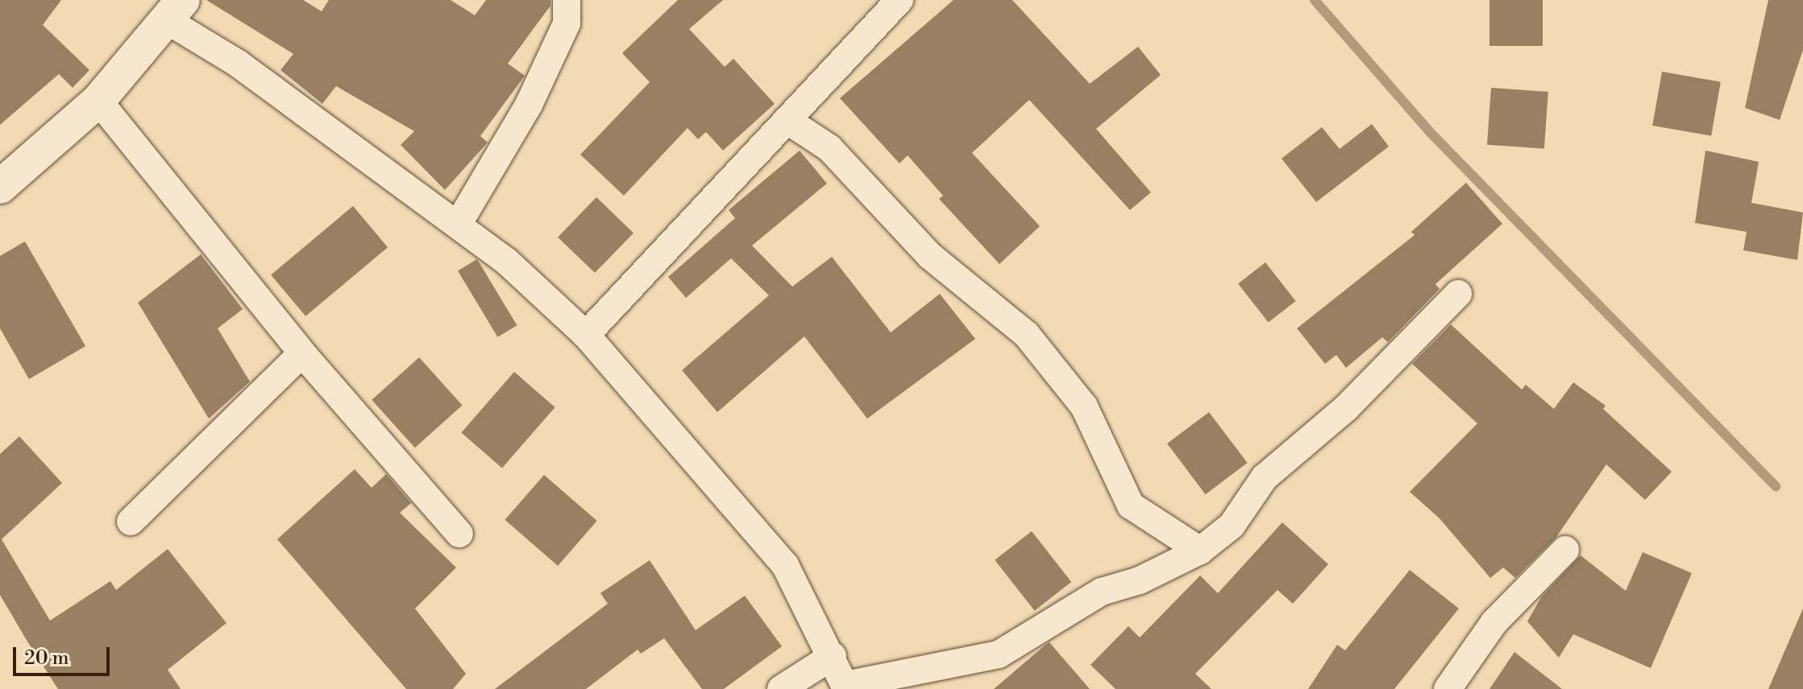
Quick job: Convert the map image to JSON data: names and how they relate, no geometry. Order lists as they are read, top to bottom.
{
  "scale_bar": "20 m"
}
